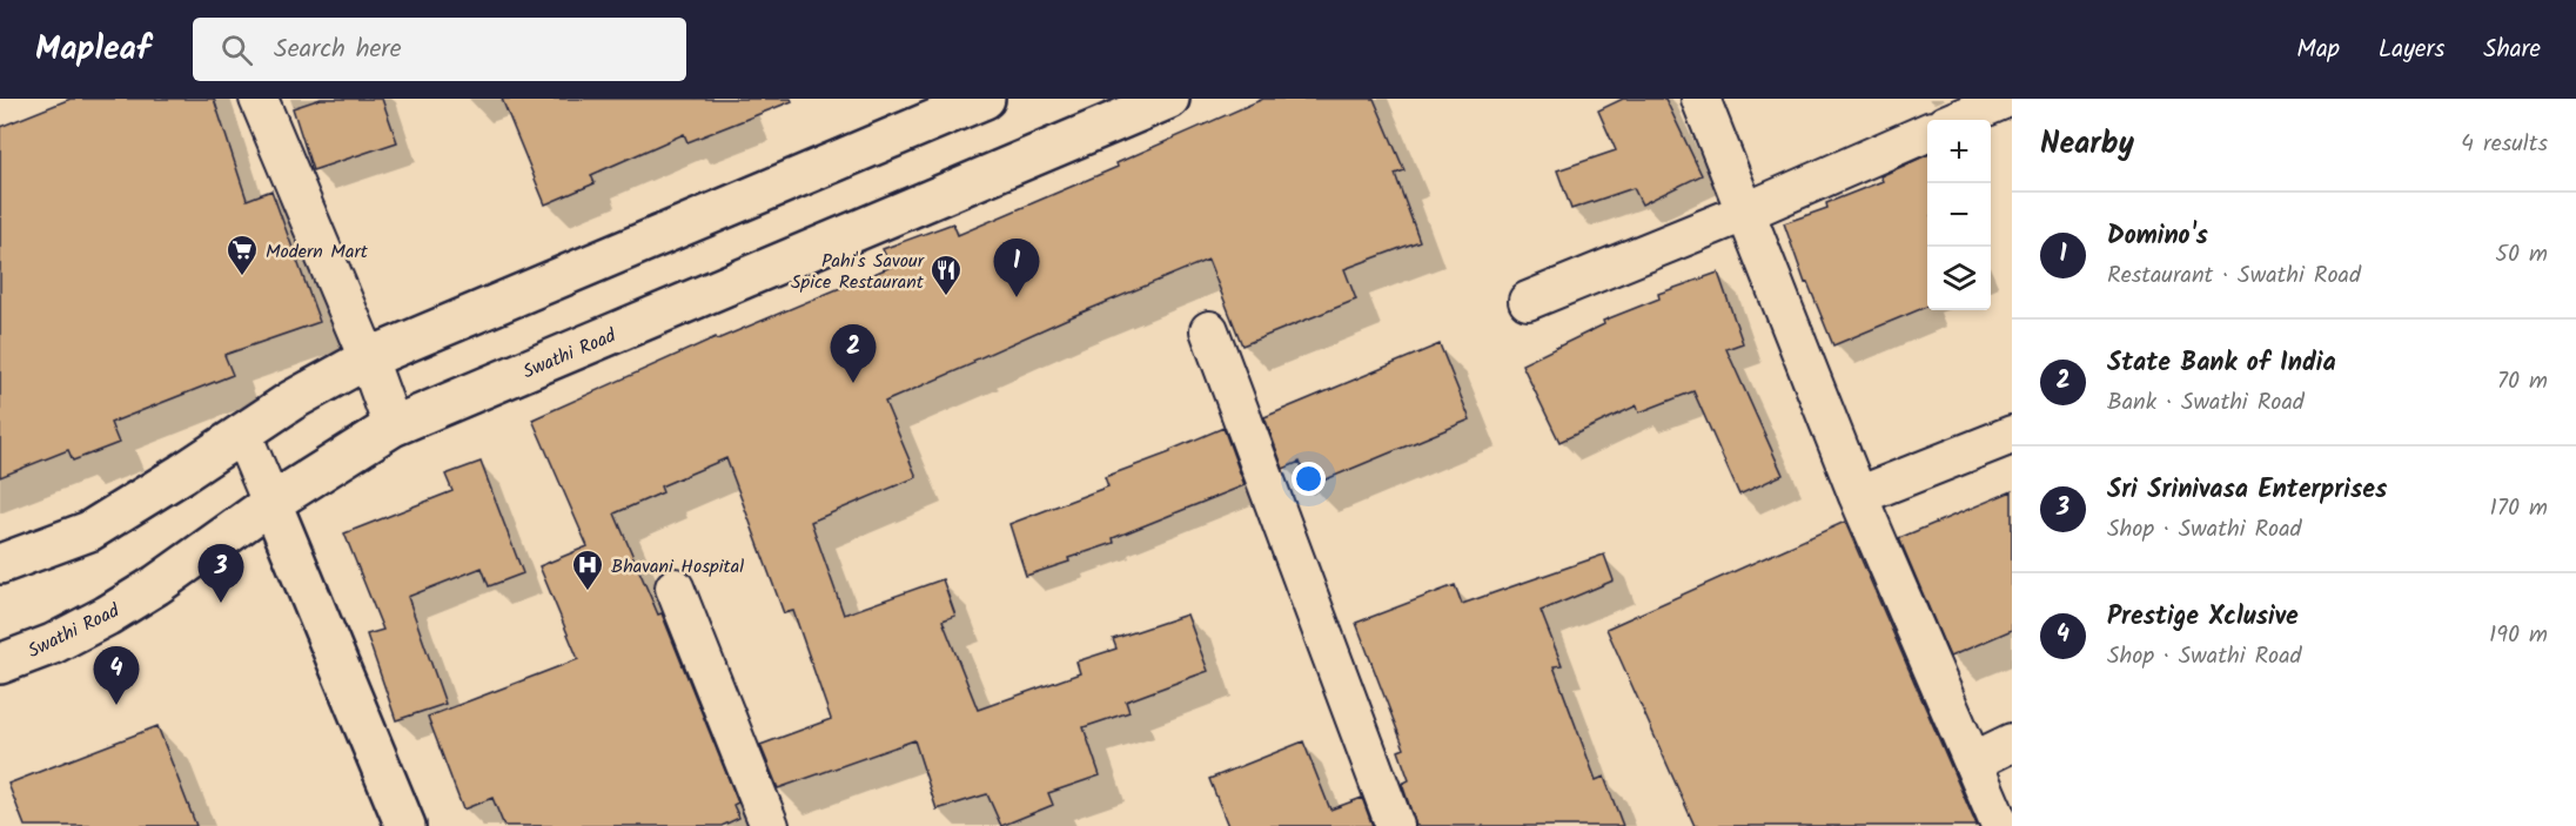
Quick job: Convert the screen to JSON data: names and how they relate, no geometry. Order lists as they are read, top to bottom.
{
  "streets": {
    "street": ["Swathi Road"]
  },
  "places": {
    "supermarket": ["Modern Mart"],
    "restaurant": ["Pahi's Savour Spice Restaurant"],
    "hospital": ["Bhavani Hospital"]
  },
  "page": {
    "header": "Mapleaf",
    "search": "Search here",
    "nav": ["Map", "Layers", "Share"],
    "heading": ["Nearby", "4 results"],
    "map_buttons": ["+", "−"],
    "list": [
      {
        "mark": "1",
        "name": "Domino's",
        "note": "Restaurant · Swathi Road",
        "value": "50 m"
      },
      {
        "mark": "2",
        "name": "State Bank of India",
        "note": "Bank · Swathi Road",
        "value": "70 m"
      },
      {
        "mark": "3",
        "name": "Sri Srinivasa Enterprises",
        "note": "Shop · Swathi Road",
        "value": "170 m"
      },
      {
        "mark": "4",
        "name": "Prestige Xclusive",
        "note": "Shop · Swathi Road",
        "value": "190 m"
      }
    ],
    "pins": [
      "1",
      "2",
      "3",
      "4"
    ]
  }
}
